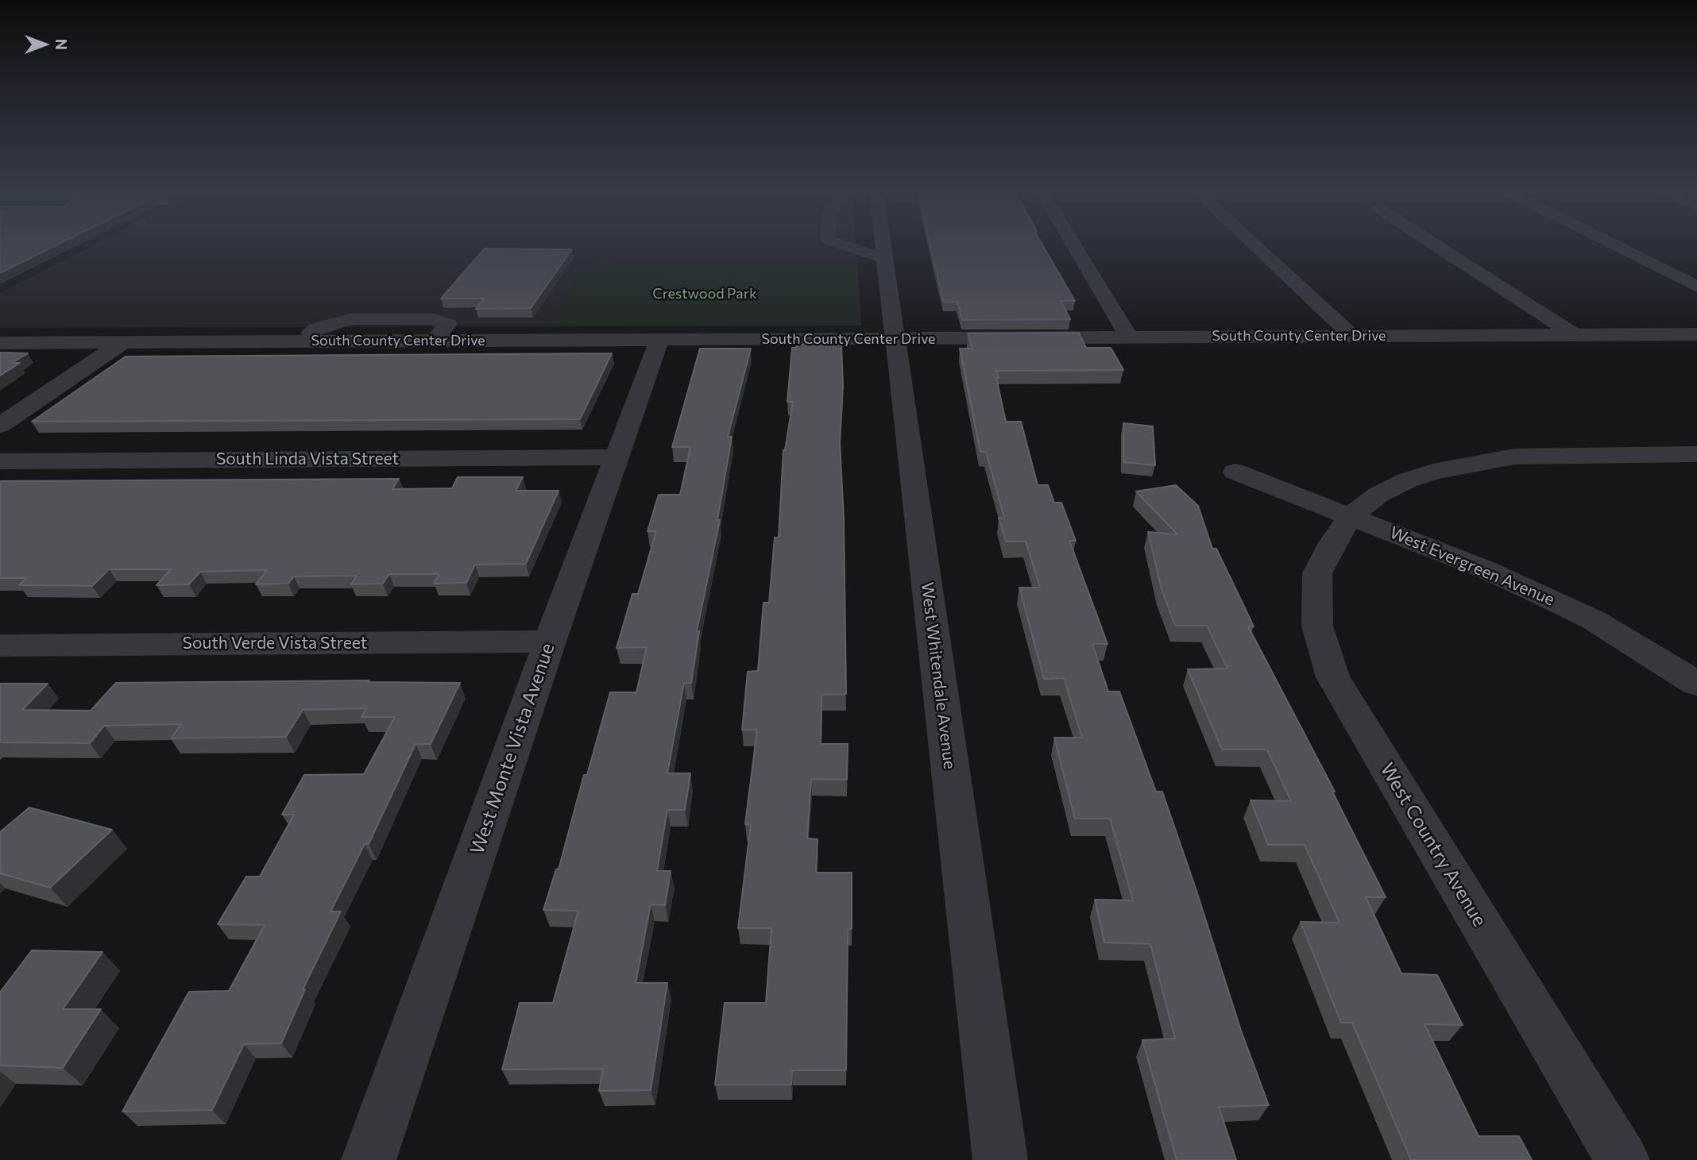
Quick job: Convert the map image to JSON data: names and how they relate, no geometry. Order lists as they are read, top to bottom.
{
  "streets": {
    "street": [
      "South County Center Drive",
      "South Linda Vista Street",
      "West Evergreen Avenue",
      "South Verde Vista Street",
      "West Whitendale Avenue",
      "West Monte Vista Avenue",
      "West Country Avenue"
    ]
  },
  "crossings": [
    ["South County Center Drive", "West Whitendale Avenue"],
    ["South County Center Drive", "West Monte Vista Avenue"],
    ["South Linda Vista Street", "West Monte Vista Avenue"],
    ["West Evergreen Avenue", "West Country Avenue"],
    ["South Verde Vista Street", "West Monte Vista Avenue"]
  ],
  "parks": ["Crestwood Park"],
  "north": "right"
}
